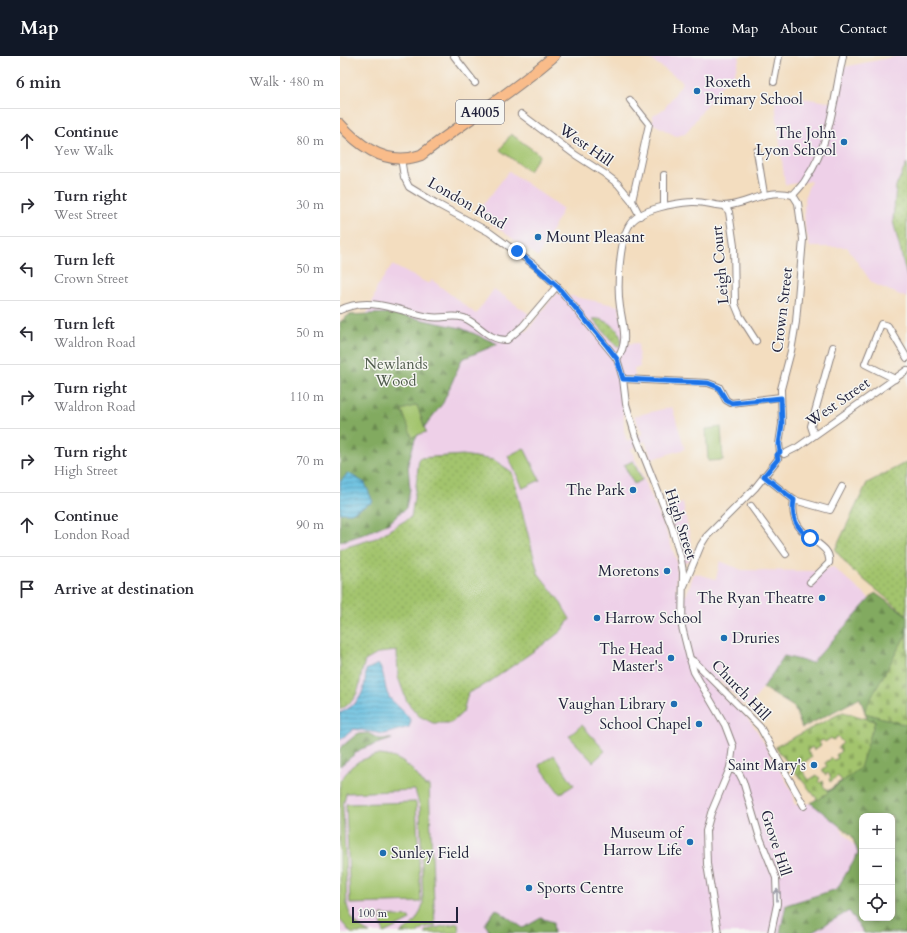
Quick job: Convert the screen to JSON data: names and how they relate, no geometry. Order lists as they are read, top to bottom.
{
  "streets": {
    "main road": ["A4005"],
    "street": [
      "West Hill",
      "London Road",
      "Leigh Court",
      "Crown Street",
      "West Street",
      "High Street",
      "Church Hill",
      "Grove Hill"
    ]
  },
  "crossings": [
    ["A4005", "London Road"],
    ["London Road", "High Street"],
    ["Crown Street", "West Street"],
    ["High Street", "Church Hill"],
    ["High Street", "Grove Hill"]
  ],
  "one_way": ["Grove Hill"],
  "parks": ["Newlands Wood"],
  "places": [
    "Roxeth Primary School",
    "The John Lyon School",
    "Mount Pleasant",
    "The Park",
    "Moretons",
    "The Ryan Theatre",
    "Harrow School",
    "Druries",
    "The Head Master's",
    "Vaughan Library",
    "School Chapel",
    "Saint Mary's",
    "Museum of Harrow Life",
    "Sunley Field",
    "Sports Centre"
  ],
  "scale_bar": "100 m",
  "page": {
    "header": "Map",
    "nav": [
      "Home",
      "Map",
      "About",
      "Contact"
    ],
    "heading": ["6 min", "Walk · 480 m"],
    "list": [
      ["Continue", "Yew Walk", "80 m"],
      ["Turn right", "West Street", "30 m"],
      ["Turn left", "Crown Street", "50 m"],
      ["Turn left", "Waldron Road", "50 m"],
      ["Turn right", "Waldron Road", "110 m"],
      ["Turn right", "High Street", "70 m"],
      ["Continue", "London Road", "90 m"],
      "Arrive at destination"
    ],
    "map_buttons": ["+", "−"],
    "scale": "100 m"
  }
}
